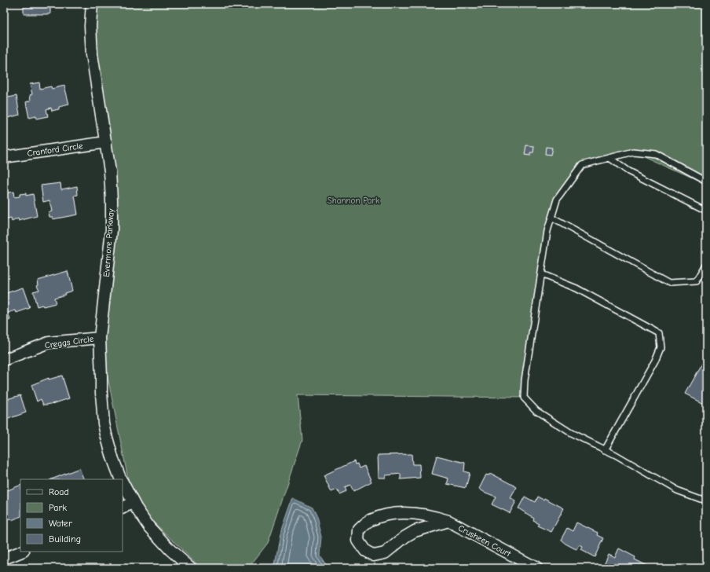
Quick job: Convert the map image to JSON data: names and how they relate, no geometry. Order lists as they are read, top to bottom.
{
  "streets": {
    "street": [
      "Cranford Circle",
      "Evermore Parkway",
      "Creggs Circle",
      "Crusheen Court"
    ]
  },
  "crossings": [
    ["Cranford Circle", "Evermore Parkway"],
    ["Evermore Parkway", "Creggs Circle"]
  ],
  "parks": ["Shannon Park"],
  "legend": [
    "Road",
    "Park",
    "Water",
    "Building"
  ]
}
